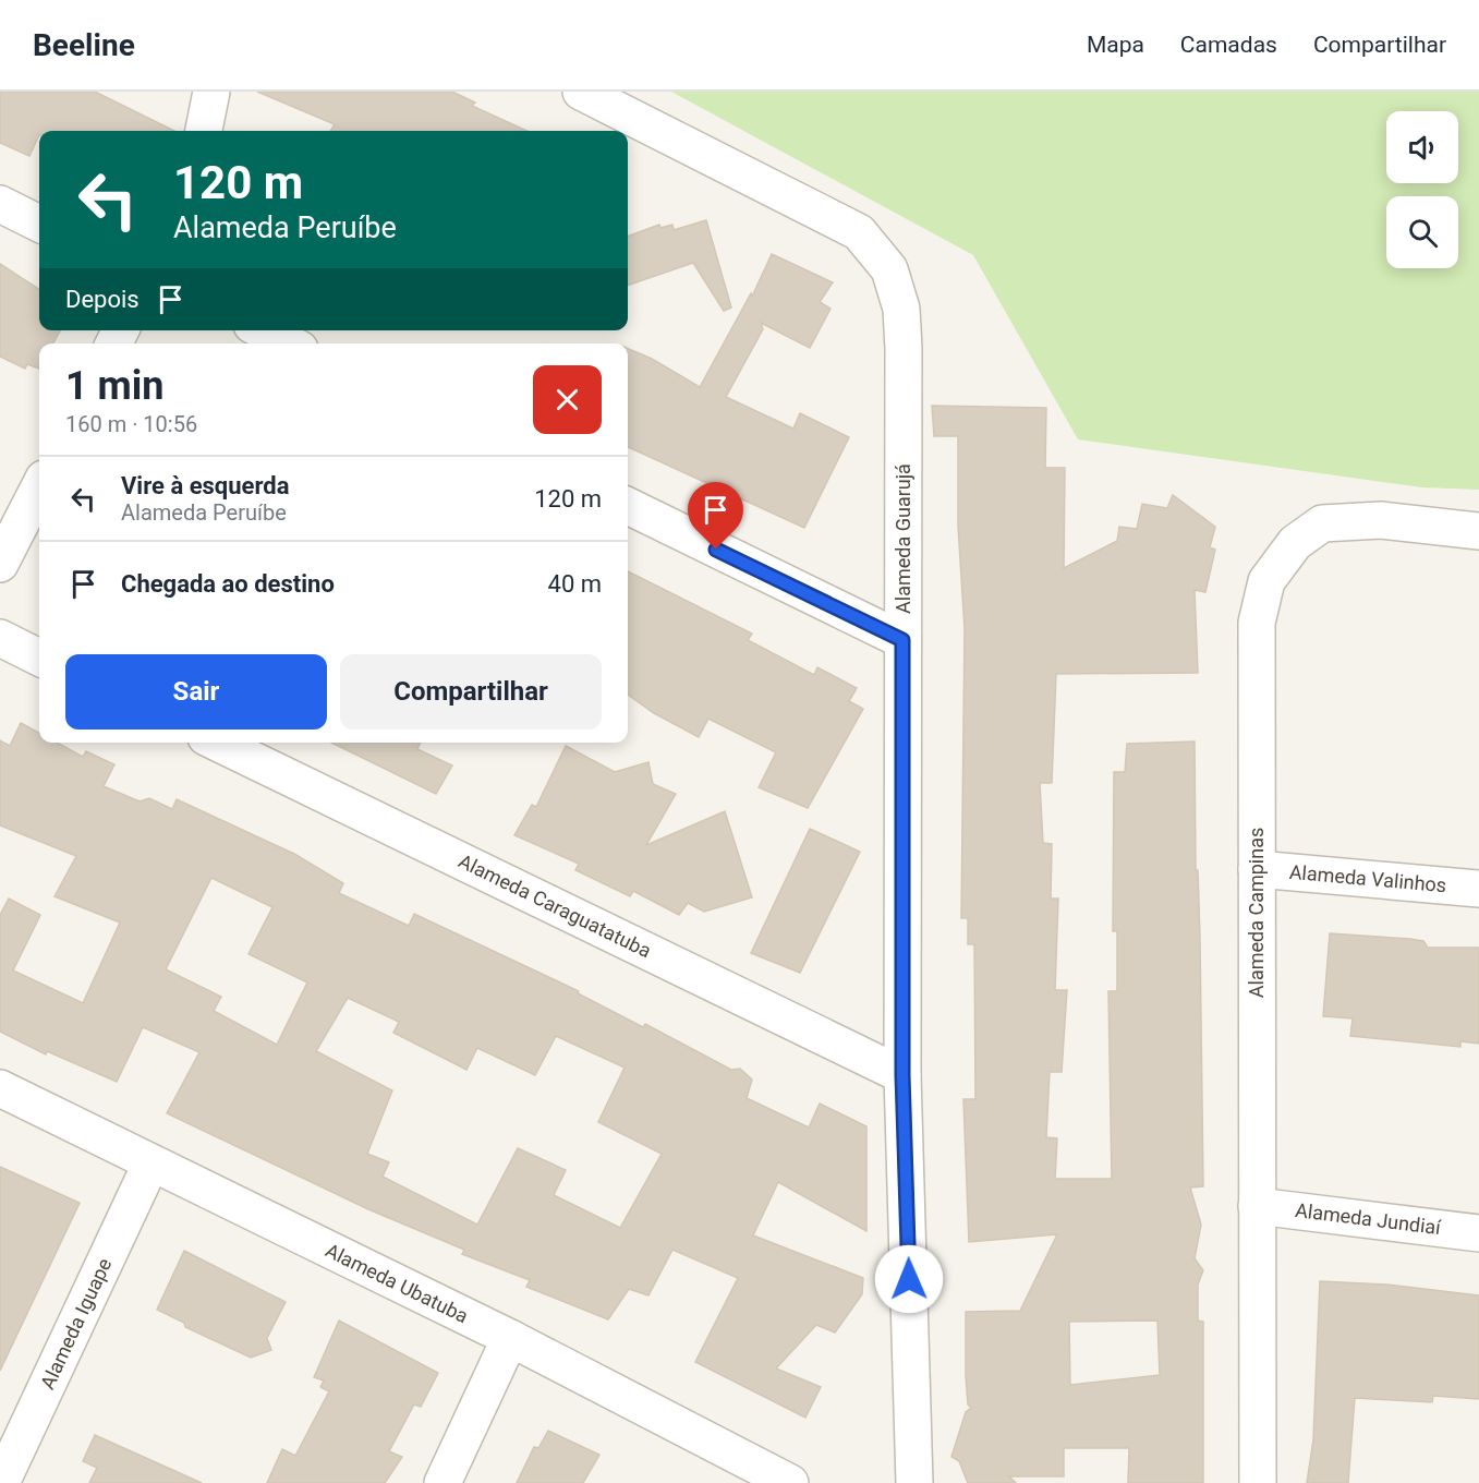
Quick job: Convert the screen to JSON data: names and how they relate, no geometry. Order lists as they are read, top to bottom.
{
  "streets": {
    "street": [
      "Alameda Guarujá",
      "Alameda Valinhos",
      "Alameda Caraguatatuba",
      "Alameda Campinas",
      "Alameda Jundiaí",
      "Alameda Ubatuba",
      "Alameda Iguape"
    ]
  },
  "crossings": [
    ["Alameda Guarujá", "Alameda Caraguatatuba"],
    ["Alameda Valinhos", "Alameda Campinas"],
    ["Alameda Campinas", "Alameda Jundiaí"],
    ["Alameda Ubatuba", "Alameda Iguape"]
  ],
  "page": {
    "header": "Beeline",
    "nav": ["Mapa", "Camadas", "Compartilhar"],
    "turn": ["120 m", "Alameda Peruíbe"],
    "then": "Depois",
    "heading": ["1 min", "160 m · 10:56"],
    "list": [
      {
        "name": "Vire à esquerda",
        "note": "Alameda Peruíbe",
        "value": "120 m"
      },
      {
        "name": "Chegada ao destino",
        "value": "40 m"
      }
    ],
    "buttons": ["Sair", "Compartilhar"]
  }
}
